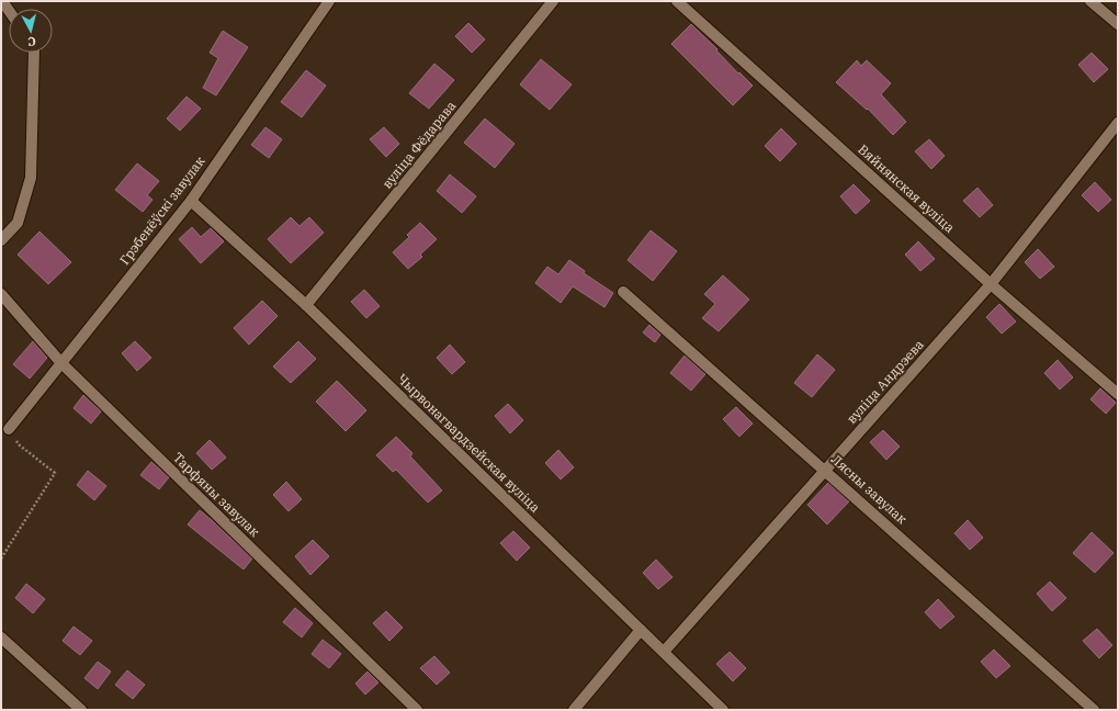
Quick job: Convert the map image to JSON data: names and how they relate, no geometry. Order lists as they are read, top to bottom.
{
  "streets": {
    "street": [
      "вуліца Фёдарава",
      "Вяйнянская вуліца",
      "Грэбенёўскі завулак",
      "вуліца Андрэева",
      "Чырвонагвардзейская вуліца",
      "Лясны завулак",
      "Тарфяны завулак"
    ]
  },
  "crossings": [
    ["вуліца Фёдарава", "Чырвонагвардзейская вуліца"],
    ["Вяйнянская вуліца", "вуліца Андрэева"],
    ["Грэбенёўскі завулак", "Чырвонагвардзейская вуліца"],
    ["Грэбенёўскі завулак", "Тарфяны завулак"],
    ["вуліца Андрэева", "Чырвонагвардзейская вуліца"],
    ["вуліца Андрэева", "Лясны завулак"]
  ],
  "north": "bottom"
}
